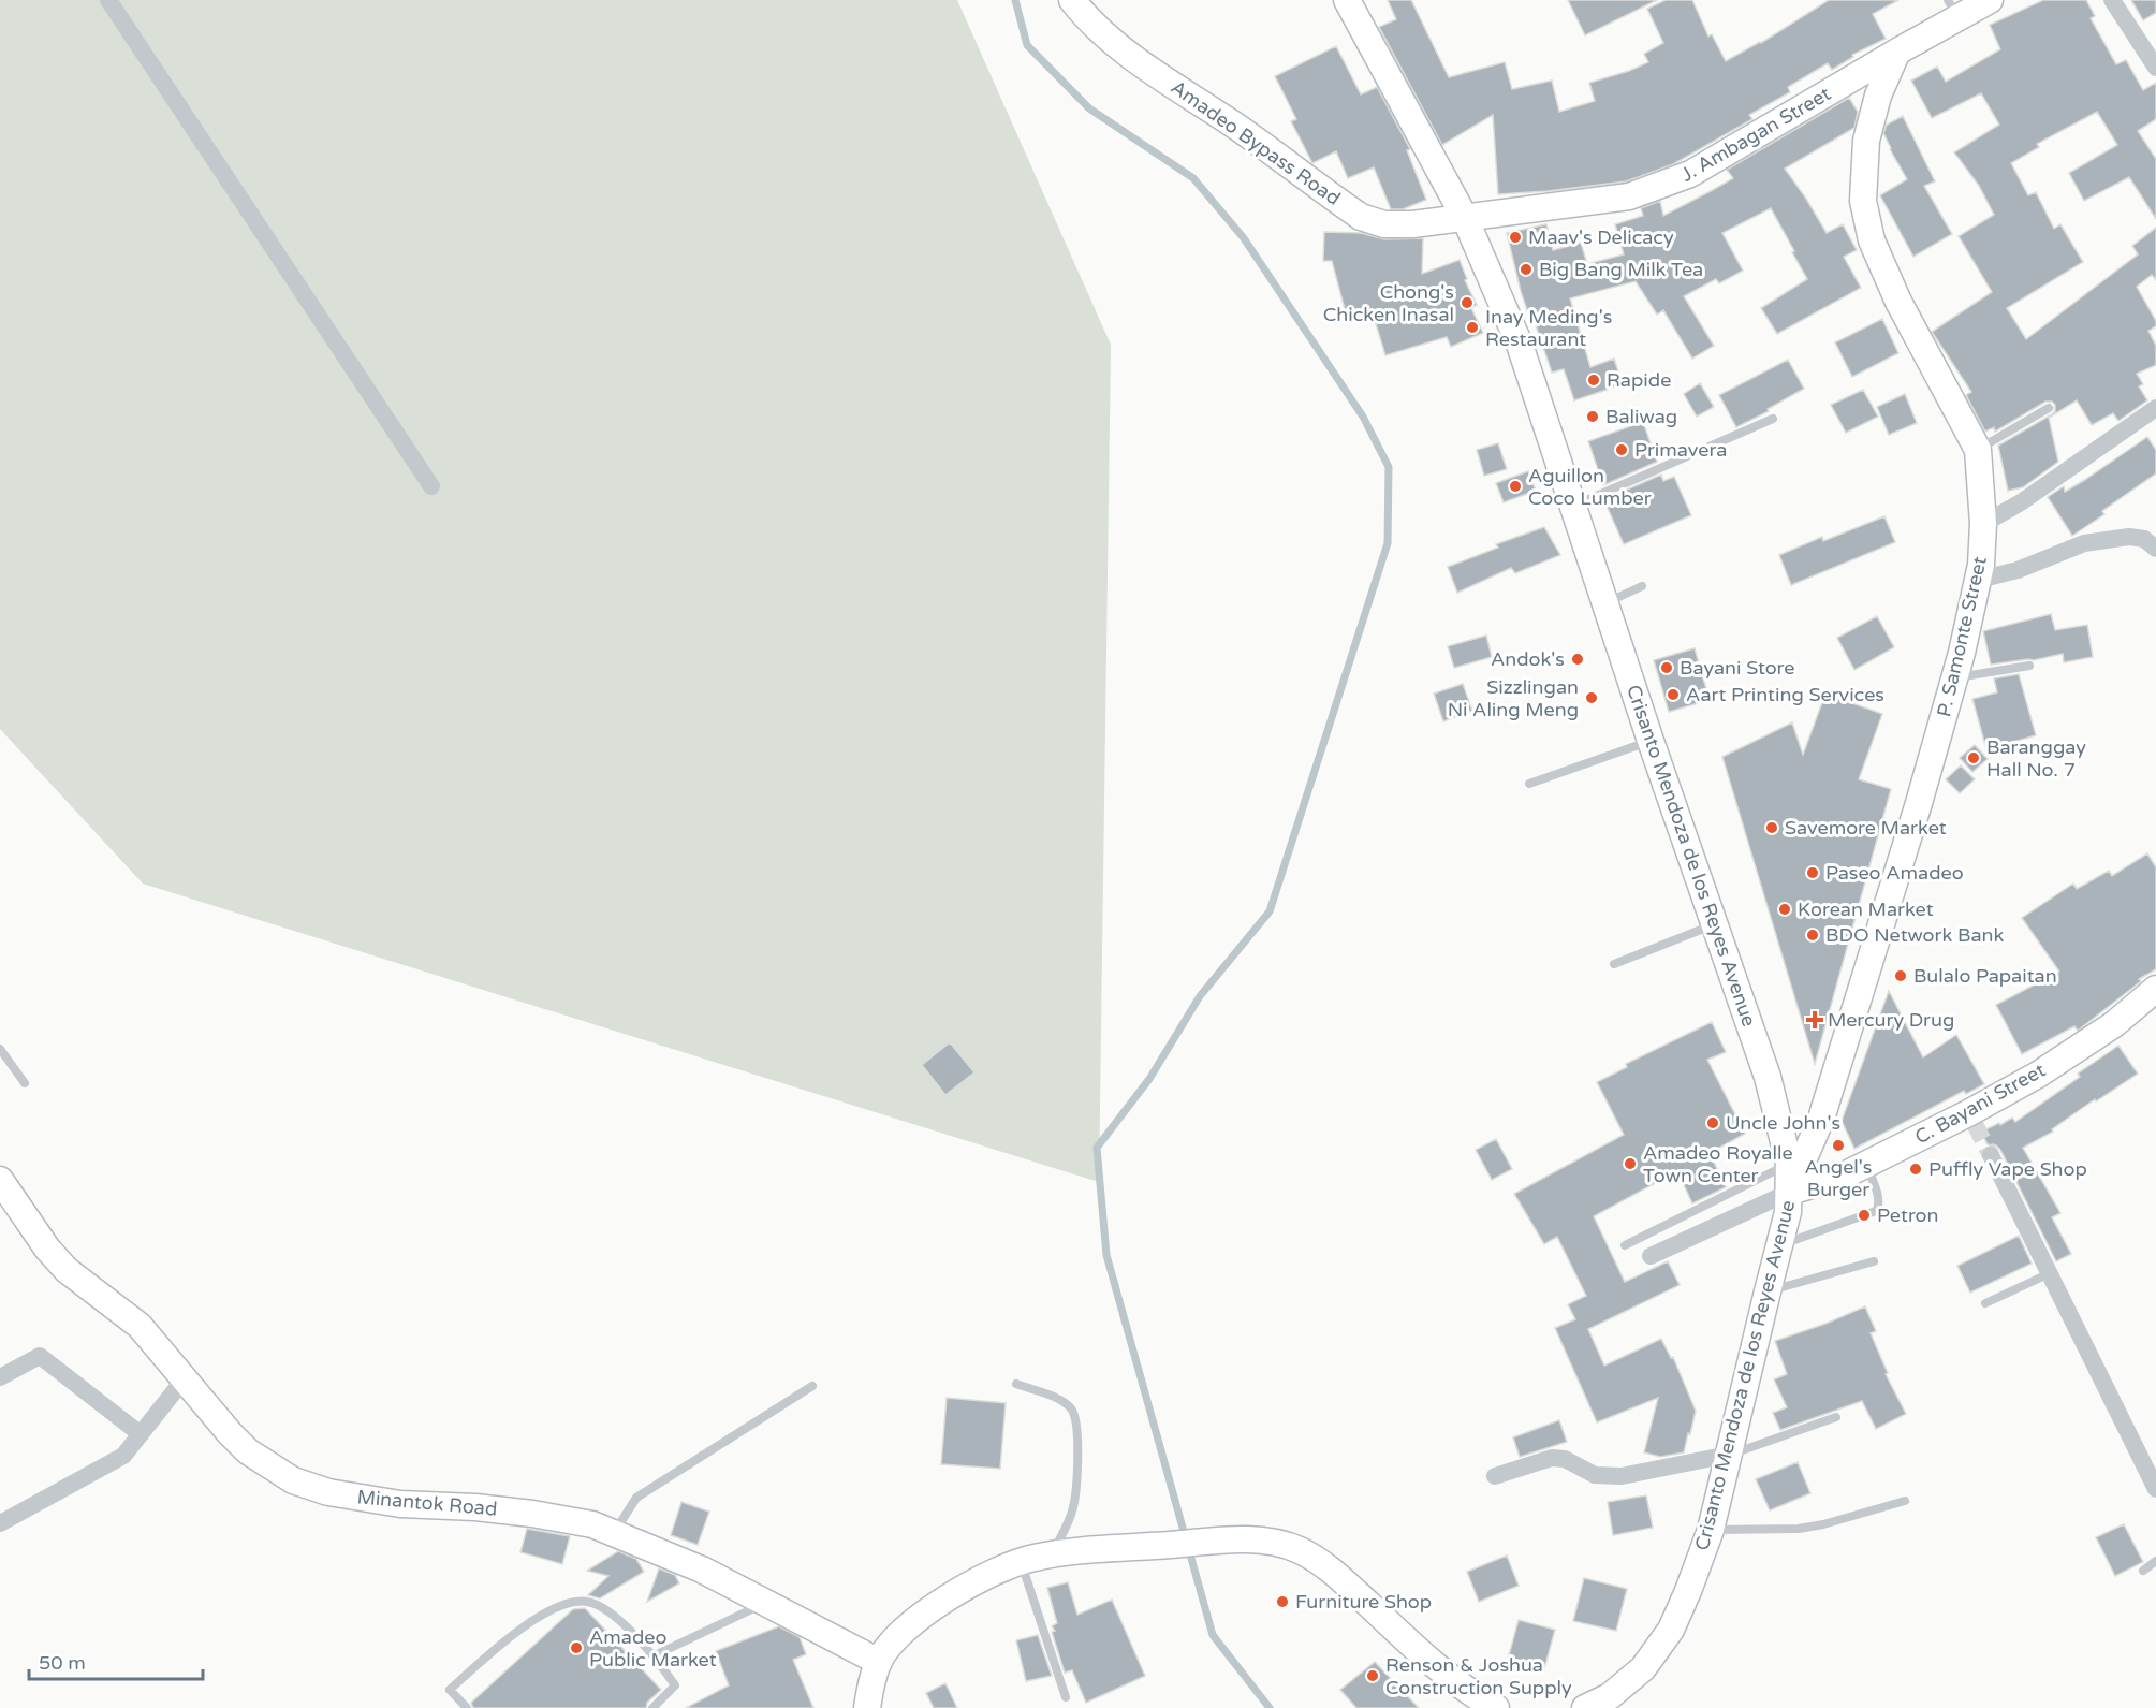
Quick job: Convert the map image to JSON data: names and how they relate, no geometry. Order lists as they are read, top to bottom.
{
  "streets": {
    "street": [
      "J. Ambagan Street",
      "Amadeo Bypass Road",
      "P. Samonte Street",
      "Crisanto Mendoza de los Reyes Avenue",
      "C. Bayani Street",
      "Minantok Road"
    ]
  },
  "crossings": [
    ["J. Ambagan Street", "Amadeo Bypass Road"],
    ["J. Ambagan Street", "P. Samonte Street"],
    ["J. Ambagan Street", "Crisanto Mendoza de los Reyes Avenue"],
    ["Amadeo Bypass Road", "Crisanto Mendoza de los Reyes Avenue"],
    ["P. Samonte Street", "Crisanto Mendoza de los Reyes Avenue"],
    ["P. Samonte Street", "C. Bayani Street"],
    ["Crisanto Mendoza de los Reyes Avenue", "C. Bayani Street"]
  ],
  "places": {
    "other": [
      "Maav's Delicacy",
      "Big Bang Milk Tea",
      "Chong's Chicken Inasal",
      "Inay Meding's Restaurant",
      "Rapide",
      "Baliwag",
      "Primavera",
      "Aguillon Coco Lumber",
      "Andok's",
      "Bayani Store",
      "Aart Printing Services",
      "Sizzlingan Ni Aling Meng",
      "Baranggay Hall No. 7",
      "Savemore Market",
      "Paseo Amadeo",
      "Korean Market",
      "BDO Network Bank",
      "Bulalo Papaitan",
      "Uncle John's",
      "Angel's Burger",
      "Amadeo Royalle Town Center",
      "Puffly Vape Shop",
      "Petron",
      "Furniture Shop",
      "Amadeo Public Market",
      "Renson & Joshua Construction Supply"
    ],
    "health": ["Mercury Drug"]
  },
  "scale_bar": "50 m"
}
